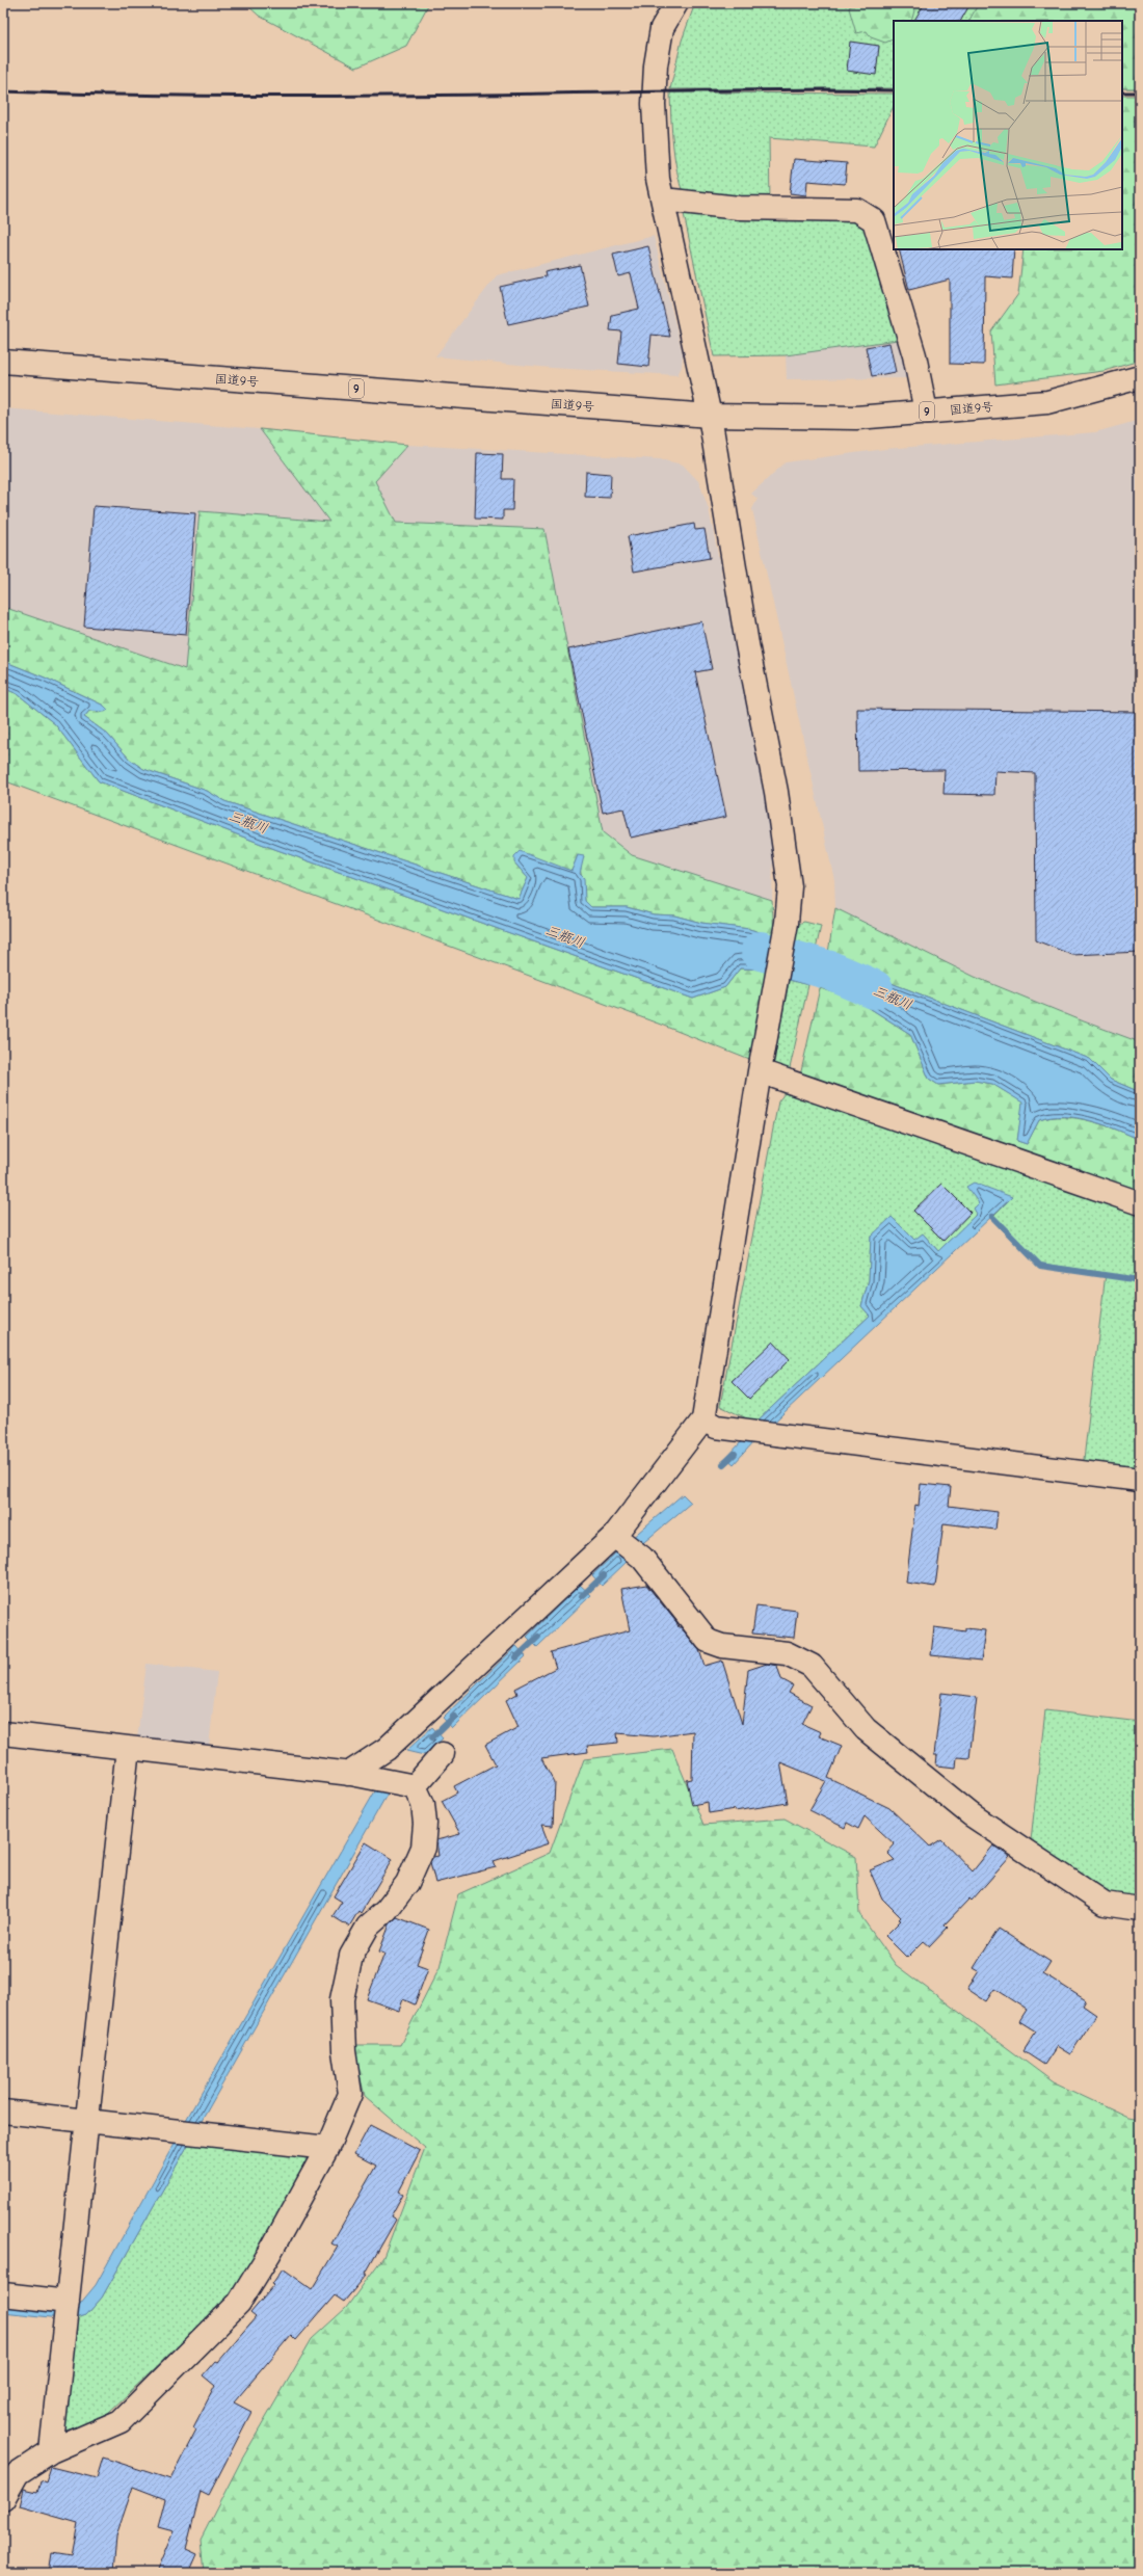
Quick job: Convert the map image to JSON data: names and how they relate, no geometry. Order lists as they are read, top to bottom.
{
  "streets": {
    "main road": ["国道9号", "9"]
  },
  "water": ["三瓶川"]
}
